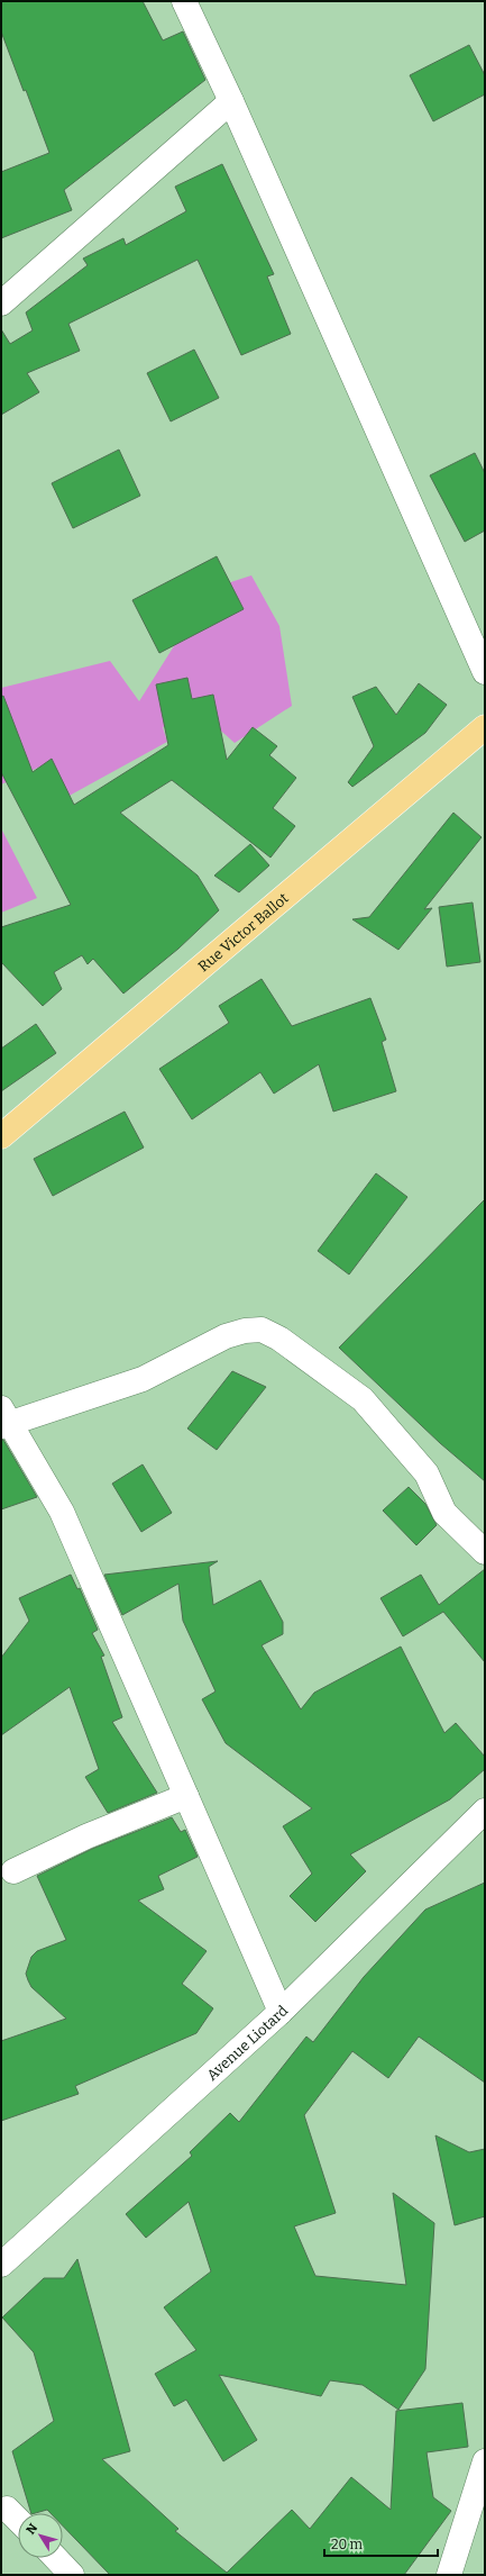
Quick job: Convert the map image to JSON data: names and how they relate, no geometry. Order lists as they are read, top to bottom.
{
  "streets": {
    "main road": ["Rue Victor Ballot"],
    "street": ["Avenue Liotard"]
  },
  "scale_bar": "20 m",
  "north": "top left"
}
